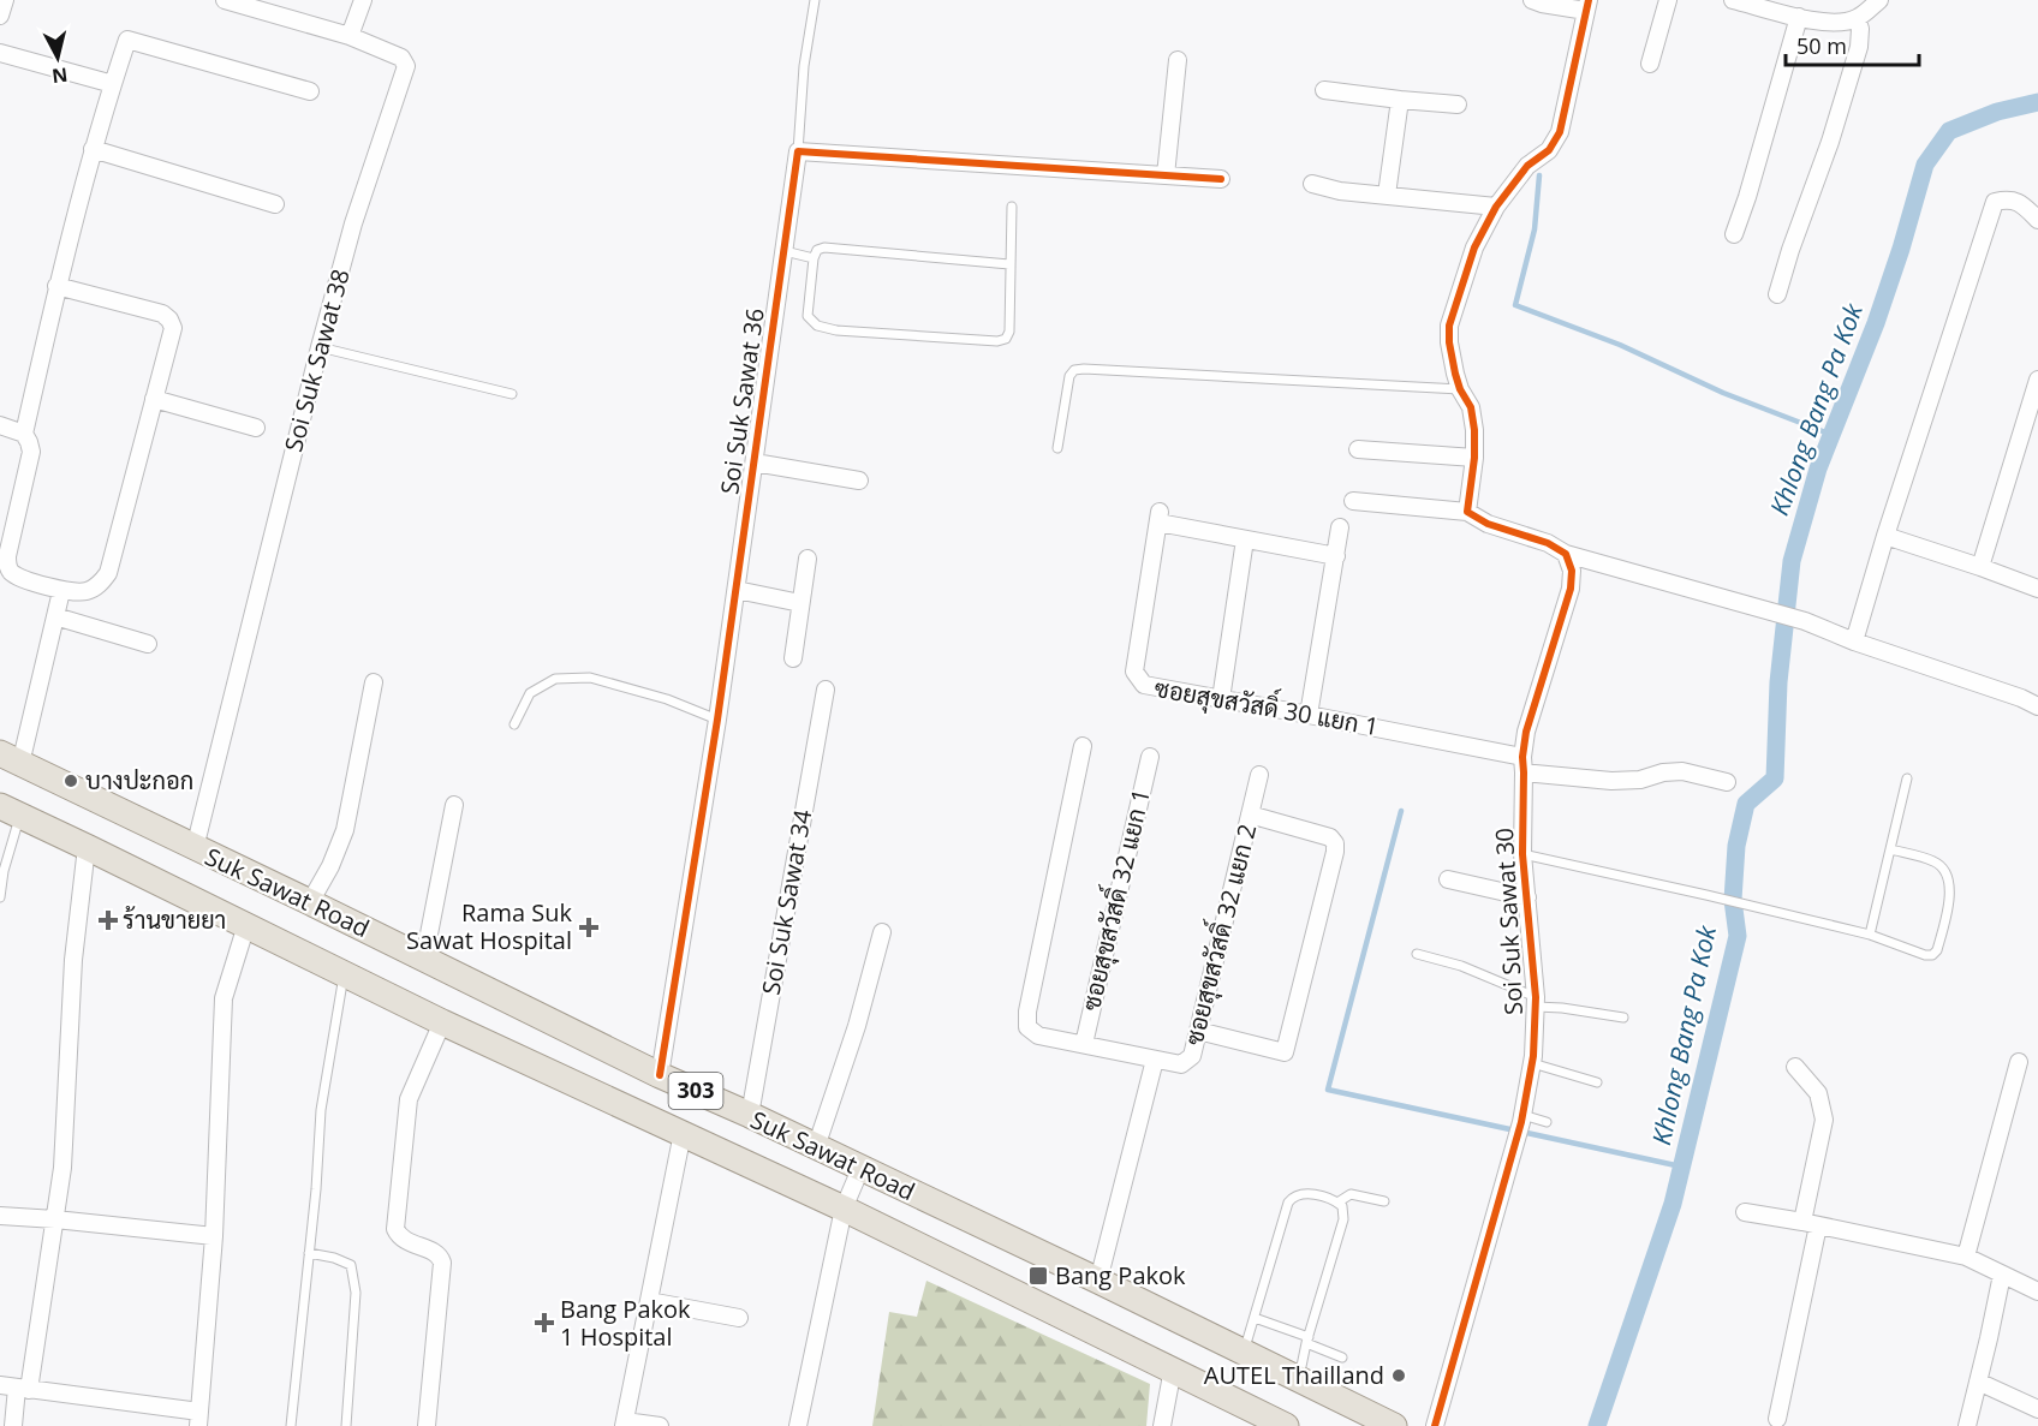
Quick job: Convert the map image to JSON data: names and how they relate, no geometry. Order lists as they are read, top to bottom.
{
  "streets": {
    "main road": ["Suk Sawat Road", "303"],
    "street": [
      "Soi Suk Sawat 38",
      "Soi Suk Sawat 36",
      "ซอยสุขสวัสดิ์ 30 แยก 1",
      "ซอยสุขสวัสดิ์ 32 แยก 1",
      "Soi Suk Sawat 34",
      "Soi Suk Sawat 30",
      "ซอยสุขสวัสดิ์ 32 แยก 2"
    ]
  },
  "crossings": [
    ["Soi Suk Sawat 38", "Suk Sawat Road"],
    ["Soi Suk Sawat 36", "Suk Sawat Road"],
    ["ซอยสุขสวัสดิ์ 30 แยก 1", "Soi Suk Sawat 30"],
    ["Suk Sawat Road", "Soi Suk Sawat 34"],
    ["ซอยสุขสวัสดิ์ 32 แยก 1", "ซอยสุขสวัสดิ์ 32 แยก 2"]
  ],
  "water": ["Khlong Bang Pa Kok"],
  "places": {
    "other": ["บางปะกอก", "AUTEL Thailland"],
    "health": ["ร้านขายยา", "Rama Suk Sawat Hospital", "Bang Pakok 1 Hospital"],
    "transit": ["Bang Pakok"]
  },
  "scale_bar": "50 m",
  "north": "bottom"
}
